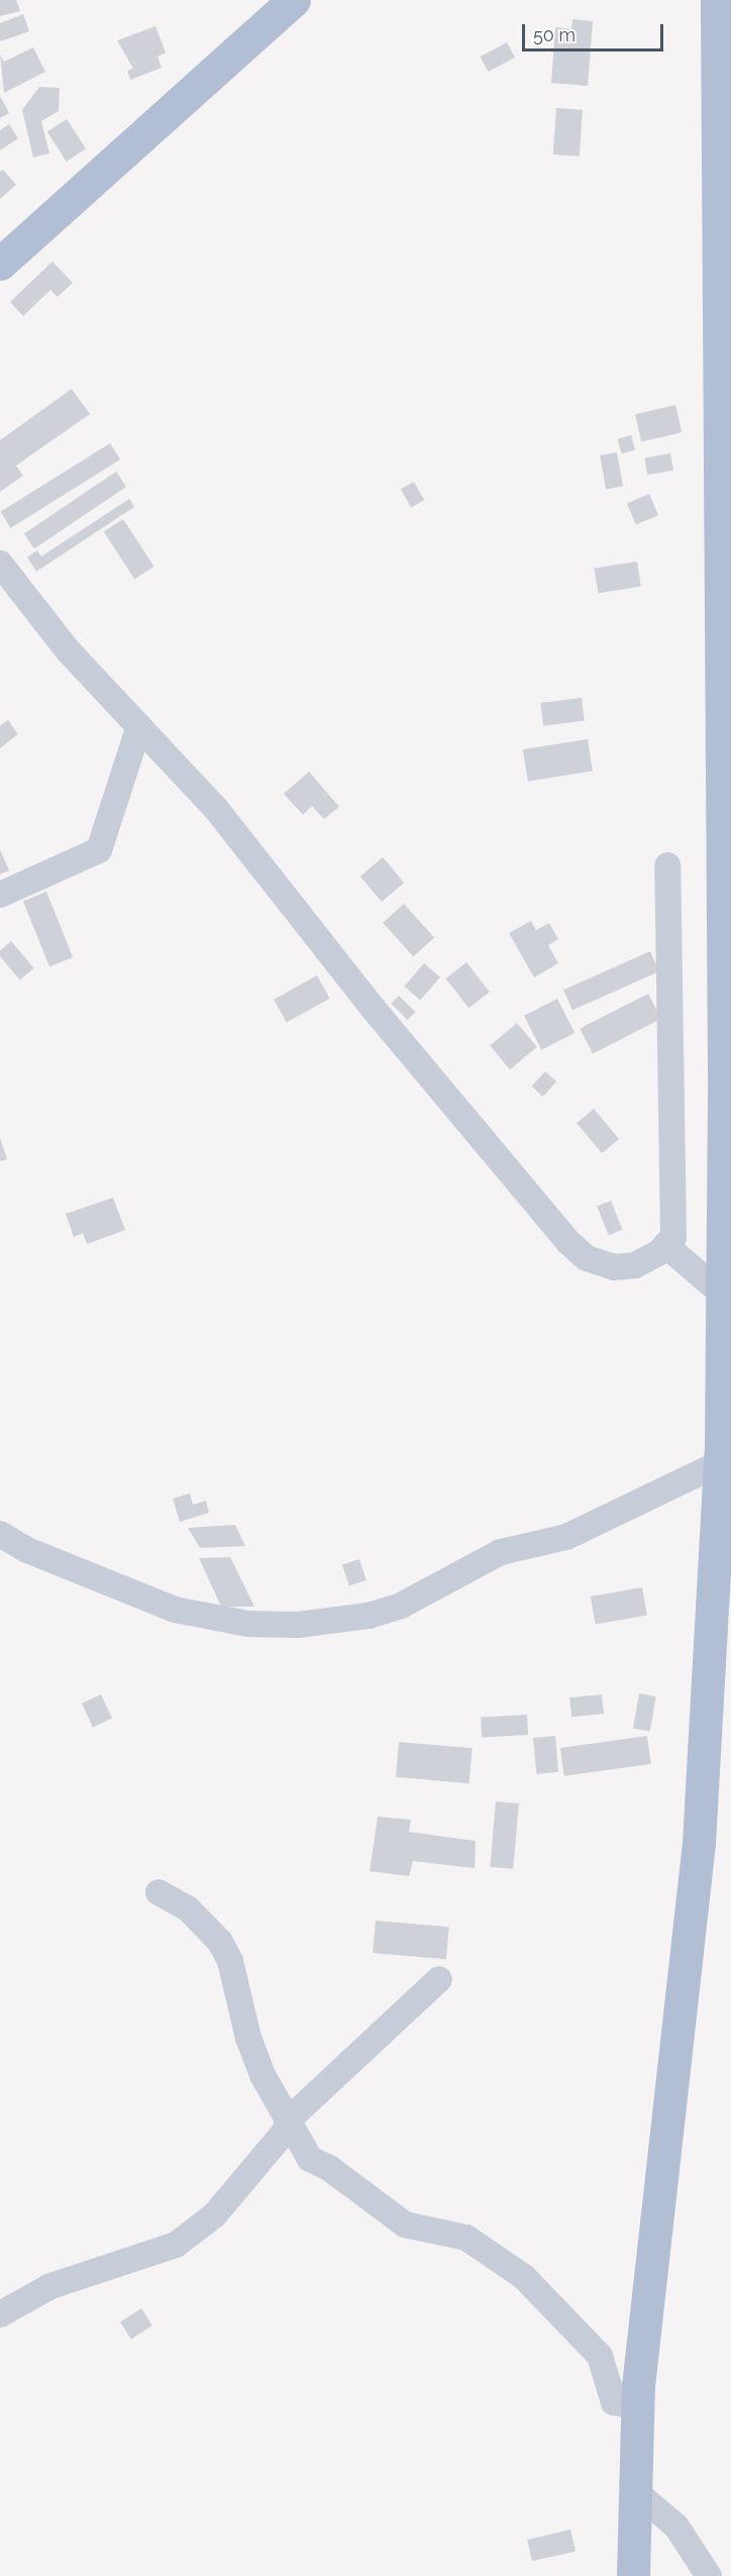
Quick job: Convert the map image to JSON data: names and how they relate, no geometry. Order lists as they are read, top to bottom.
{
  "scale_bar": "50 m"
}
